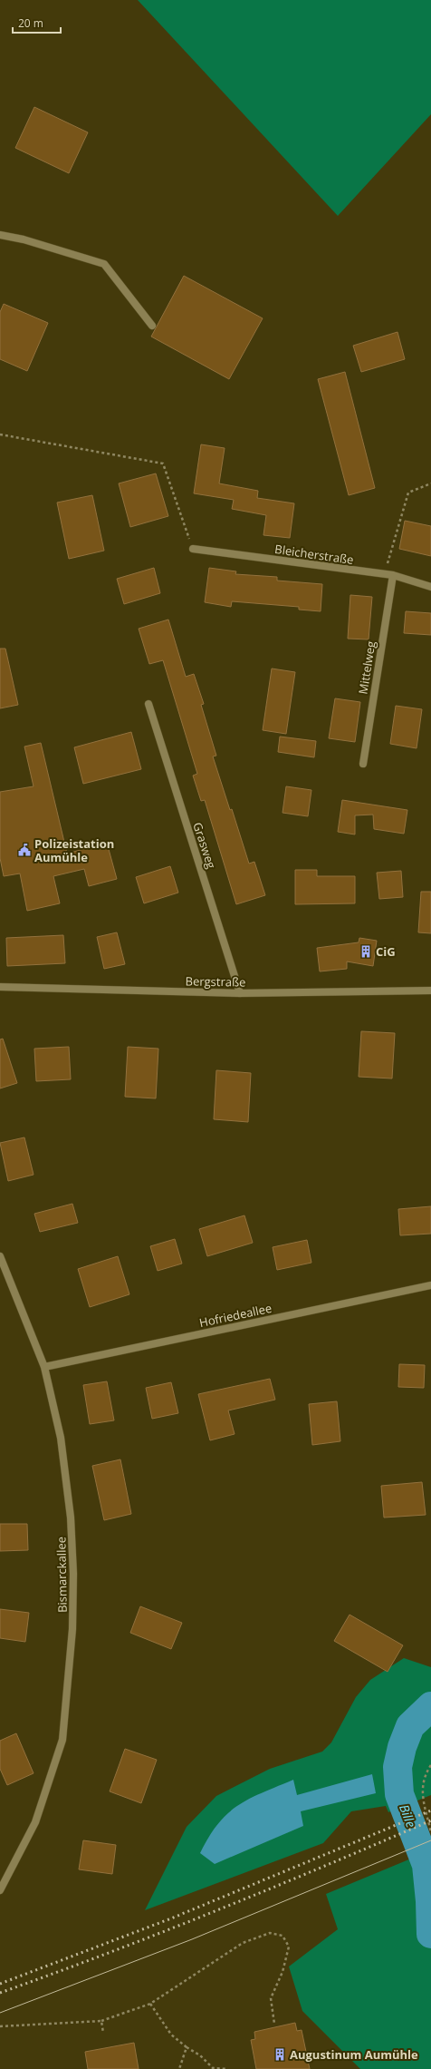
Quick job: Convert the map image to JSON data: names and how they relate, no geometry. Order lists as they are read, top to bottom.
{
  "streets": {
    "street": [
      "Bleicherstraße",
      "Mittelweg",
      "Grasweg",
      "Bergstraße",
      "Hofriedeallee",
      "Bismarckallee"
    ]
  },
  "crossings": [
    ["Bleicherstraße", "Mittelweg"],
    ["Grasweg", "Bergstraße"],
    ["Hofriedeallee", "Bismarckallee"]
  ],
  "water": ["Bille"],
  "places": {
    "public building": ["Polizeistation Aumühle"],
    "building": ["CiG", "Augustinum Aumühle"]
  },
  "scale_bar": "20 m"
}
